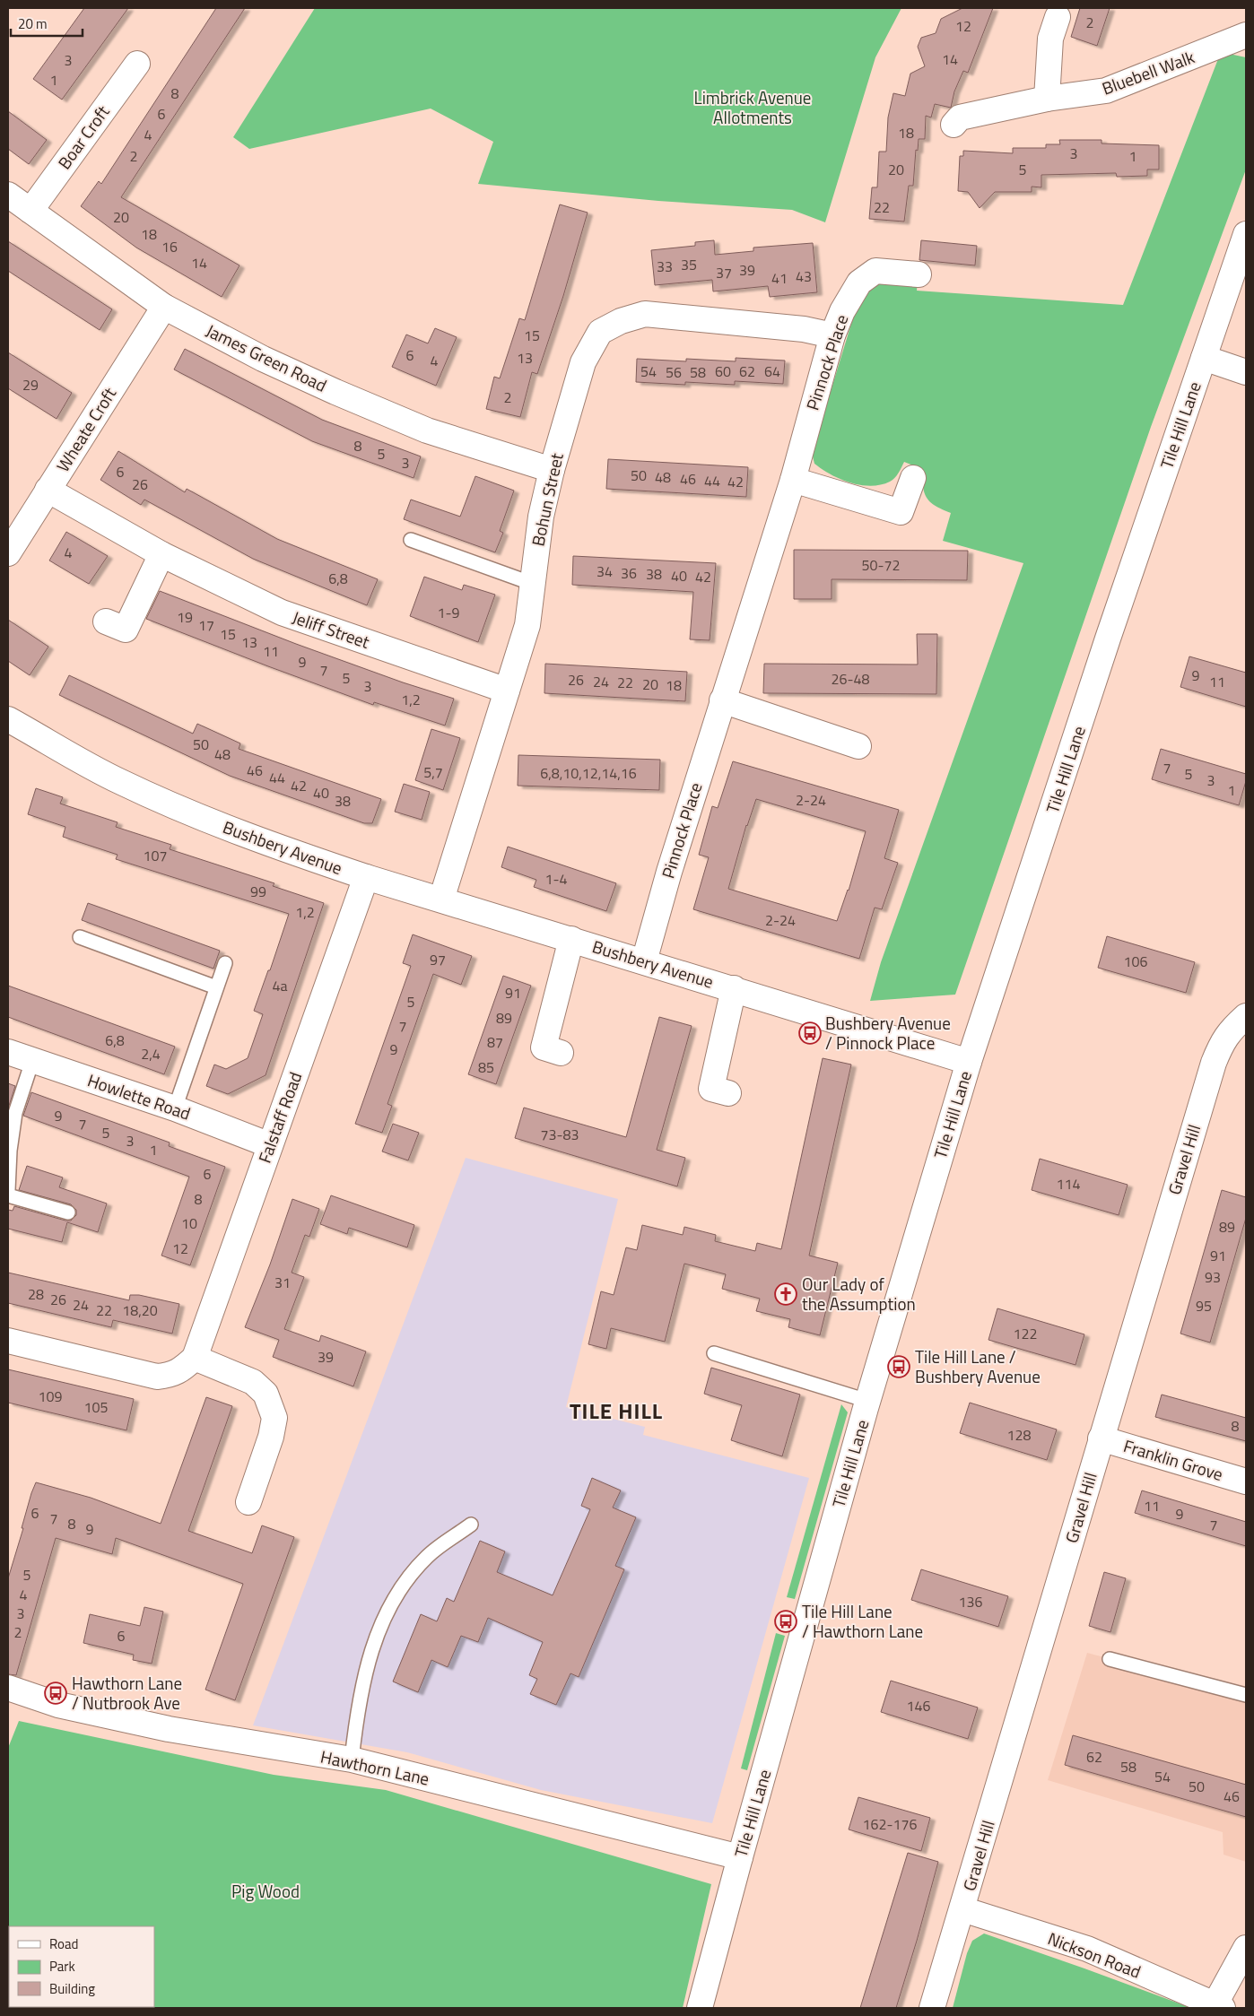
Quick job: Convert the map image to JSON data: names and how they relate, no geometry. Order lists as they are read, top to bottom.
{
  "streets": {
    "street": [
      "Bluebell Walk",
      "Boar Croft",
      "James Green Road",
      "Pinnock Place",
      "Tile Hill Lane",
      "Wheate Croft",
      "Bohun Street",
      "Jeliff Street",
      "Bushbery Avenue",
      "Howlette Road",
      "Falstaff Road",
      "Gravel Hill",
      "Franklin Grove",
      "Hawthorn Lane",
      "Nickson Road"
    ]
  },
  "crossings": [
    ["Boar Croft", "James Green Road"],
    ["James Green Road", "Wheate Croft"],
    ["James Green Road", "Bohun Street"],
    ["Pinnock Place", "Bohun Street"],
    ["Pinnock Place", "Bushbery Avenue"],
    ["Tile Hill Lane", "Bushbery Avenue"],
    ["Tile Hill Lane", "Hawthorn Lane"],
    ["Wheate Croft", "Jeliff Street"],
    ["Bohun Street", "Jeliff Street"],
    ["Bohun Street", "Bushbery Avenue"],
    ["Bushbery Avenue", "Falstaff Road"],
    ["Howlette Road", "Falstaff Road"],
    ["Gravel Hill", "Franklin Grove"],
    ["Gravel Hill", "Nickson Road"]
  ],
  "districts": ["TILE HILL"],
  "parks": ["Limbrick Avenue Allotments", "Pig Wood"],
  "places": {
    "bus stop": [
      "Bushbery Avenue / Pinnock Place",
      "Tile Hill Lane / Bushbery Avenue",
      "Tile Hill Lane / Hawthorn Lane",
      "Hawthorn Lane / Nutbrook Ave"
    ],
    "church": ["Our Lady of the Assumption"]
  },
  "house_numbers": [
    "2",
    "12",
    "14",
    "3",
    "1",
    "8",
    "6",
    "18",
    "4",
    "3",
    "2",
    "1",
    "20",
    "5",
    "22",
    "20",
    "18",
    "16",
    "14",
    "35",
    "33",
    "39",
    "37",
    "43",
    "41",
    "15",
    "6",
    "13",
    "4",
    "54",
    "60",
    "62",
    "64",
    "56",
    "58",
    "29",
    "2",
    "8",
    "5",
    "3",
    "6",
    "50",
    "48",
    "46",
    "44",
    "42",
    "26",
    "4",
    "50-72",
    "34",
    "36",
    "38",
    "40",
    "42",
    "6,8",
    "1-9",
    "19",
    "17",
    "15",
    "13",
    "11",
    "9",
    "7",
    "9",
    "5",
    "26-48",
    "26",
    "24",
    "11",
    "22",
    "20",
    "18",
    "3",
    "1,2",
    "50",
    "48",
    "7",
    "46",
    "5,7",
    "6,8,10,12,14,16",
    "5",
    "44",
    "3",
    "42",
    "1",
    "40",
    "2-24",
    "38",
    "107",
    "1-4",
    "99",
    "1,2",
    "2-24",
    "97",
    "106",
    "4a",
    "91",
    "5",
    "89",
    "7",
    "6,8",
    "87",
    "9",
    "2,4",
    "85",
    "9",
    "7",
    "5",
    "73-83",
    "3",
    "1",
    "6",
    "114",
    "8",
    "10",
    "89",
    "12",
    "91",
    "93",
    "31",
    "28",
    "26",
    "24",
    "95",
    "22",
    "18,20",
    "122",
    "39",
    "109",
    "105",
    "8",
    "128",
    "11",
    "6",
    "9",
    "7",
    "8",
    "7",
    "9",
    "5",
    "4",
    "136",
    "3",
    "2",
    "6",
    "146",
    "62",
    "58",
    "54",
    "50",
    "46",
    "162-176"
  ],
  "legend": ["Road", "Park", "Building"],
  "scale_bar": "20 m"
}
